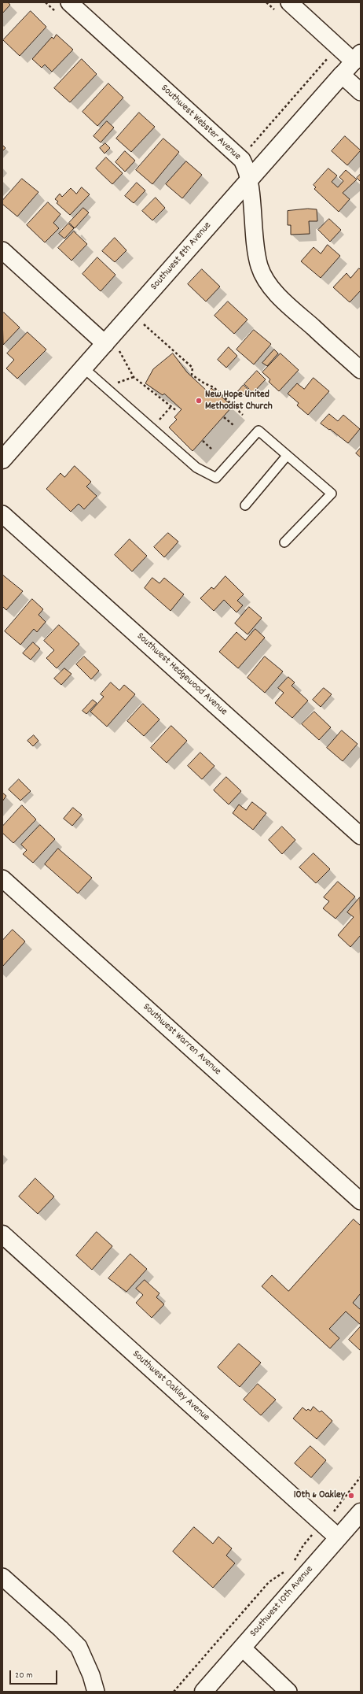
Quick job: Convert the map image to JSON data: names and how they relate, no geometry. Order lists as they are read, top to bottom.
{
  "streets": {
    "street": [
      "Southwest Webster Avenue",
      "Southwest 8th Avenue",
      "Southwest Hedgewood Avenue",
      "Southwest Warren Avenue",
      "Southwest Oakley Avenue",
      "Southwest 10th Avenue"
    ]
  },
  "crossings": [
    ["Southwest Webster Avenue", "Southwest 8th Avenue"],
    ["Southwest Oakley Avenue", "Southwest 10th Avenue"]
  ],
  "places": ["New Hope United Methodist Church", "10th & Oakley"],
  "scale_bar": "20 m"
}
